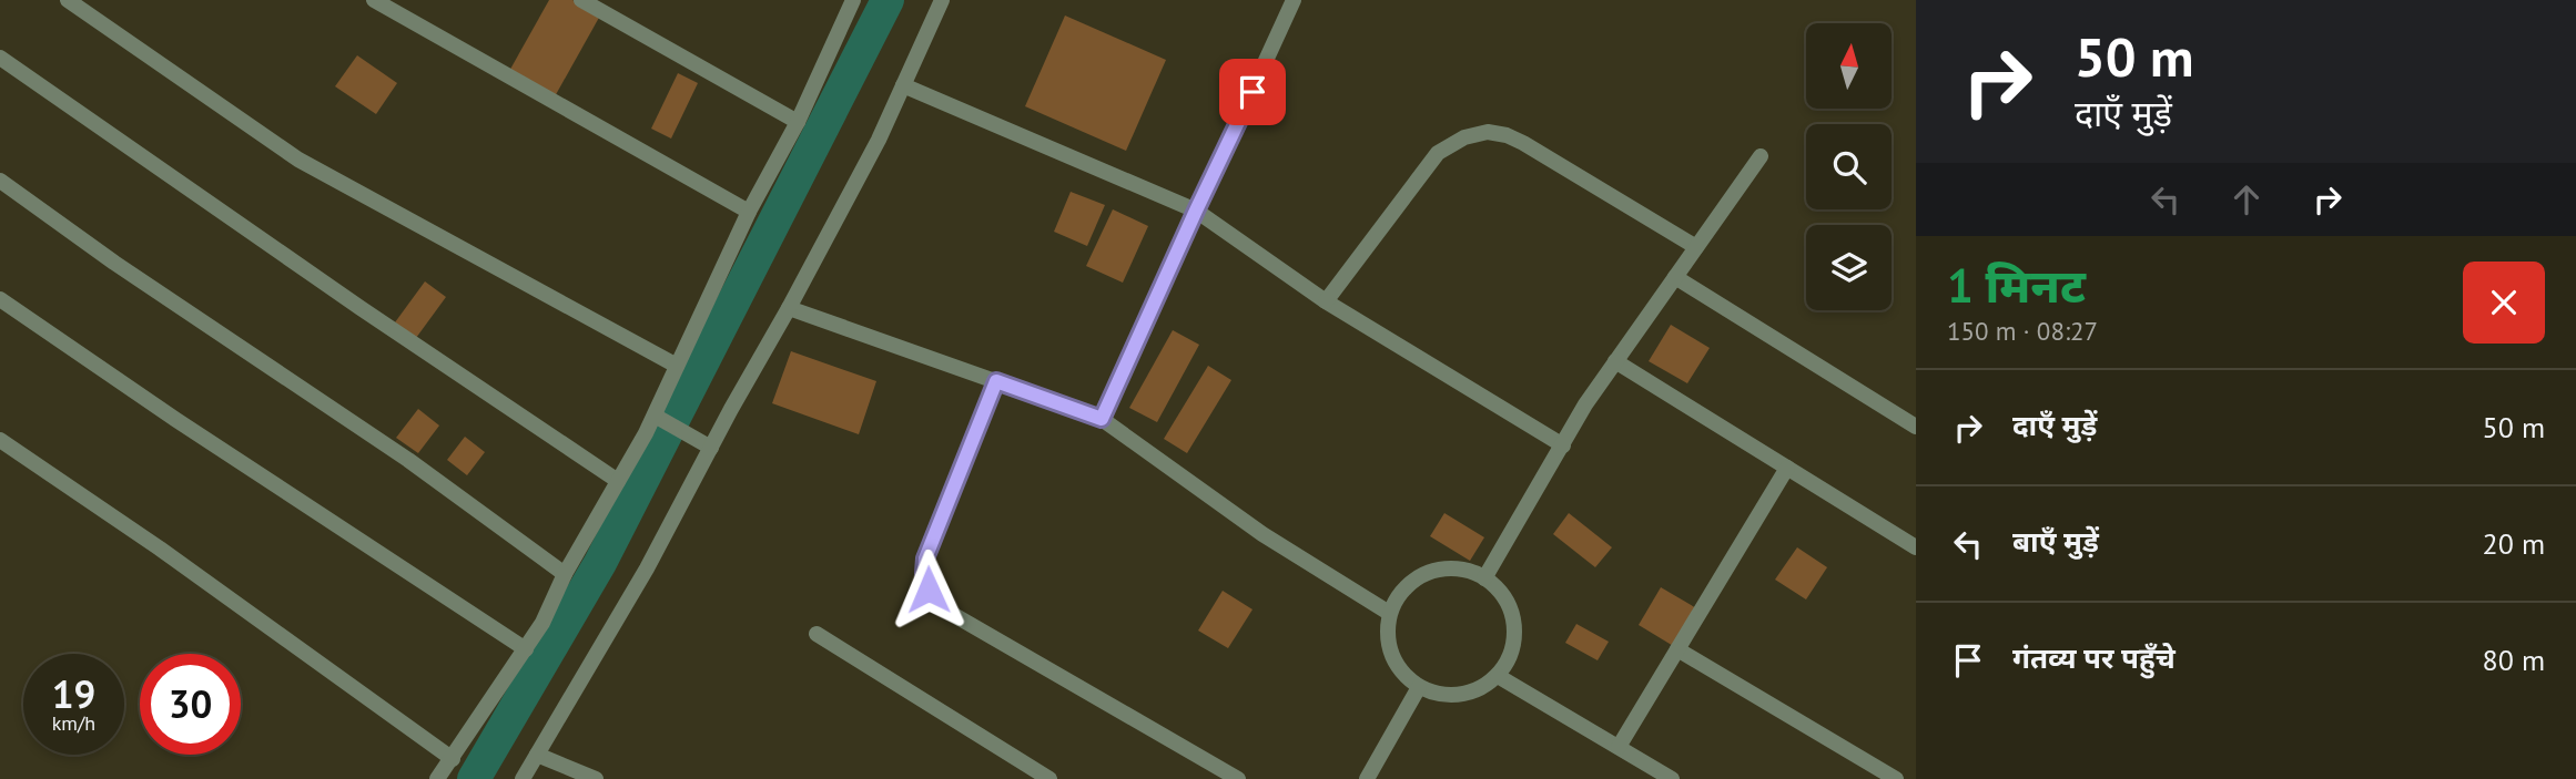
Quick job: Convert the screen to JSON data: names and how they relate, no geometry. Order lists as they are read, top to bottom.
{
  "north": "top",
  "page": {
    "turn": ["50 m", "दाएँ मुड़ें"],
    "heading": ["1 मिनट", "150 m · 08:27"],
    "list": [
      {
        "name": "दाएँ मुड़ें",
        "value": "50 m"
      },
      {
        "name": "बाएँ मुड़ें",
        "value": "20 m"
      },
      {
        "name": "गंतव्य पर पहुँचे",
        "value": "80 m"
      }
    ],
    "speed": "19 km/h",
    "limit": "30"
  }
}
